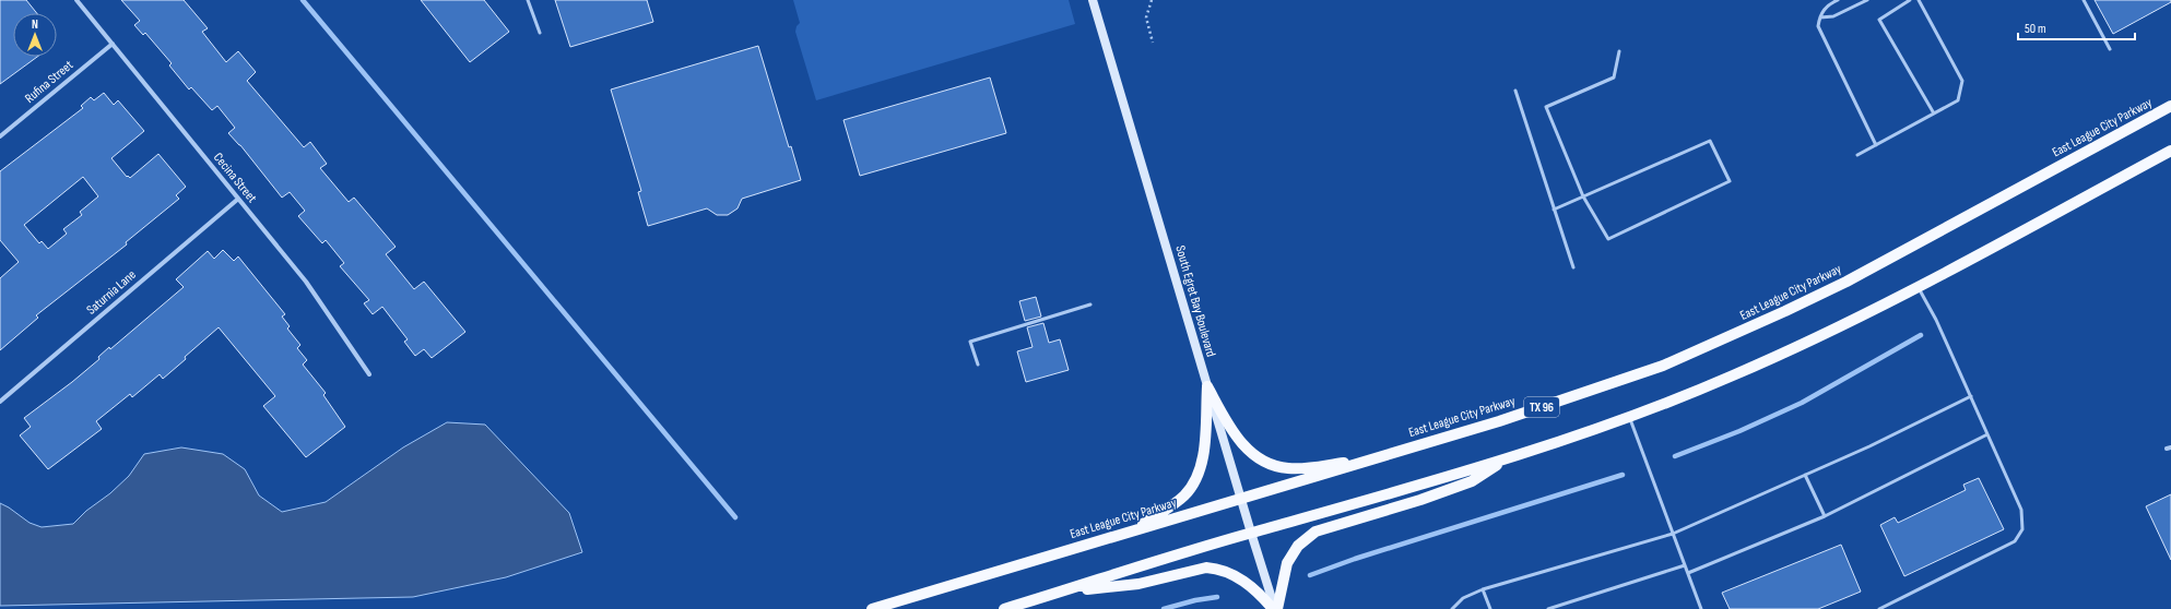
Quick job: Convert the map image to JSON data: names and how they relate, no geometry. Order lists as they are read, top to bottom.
{
  "streets": {
    "main road": ["East League City Parkway", "South Egret Bay Boulevard", "TX 96"],
    "street": ["Rufina Street", "Cecina Street", "Saturnia Lane"]
  },
  "crossings": [
    ["Rufina Street", "Cecina Street"],
    ["East League City Parkway", "South Egret Bay Boulevard"],
    ["Cecina Street", "Saturnia Lane"]
  ],
  "scale_bar": "50 m",
  "north": "top"
}
